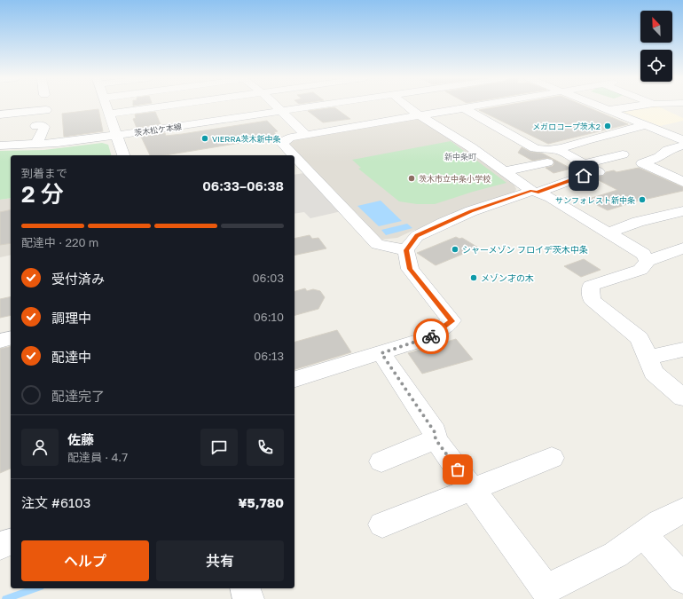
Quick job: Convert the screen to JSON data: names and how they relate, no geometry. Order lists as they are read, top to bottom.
{
  "streets": {
    "street": ["茨木松ケ本線"]
  },
  "districts": ["新中条町"],
  "places": [
    "メガロコープ茨木2",
    "VIERRA茨木新中条",
    "茨木市立中条小学校",
    "サンフォレスト新中条",
    "シャーメゾン フロイデ茨木中条",
    "メゾン才の木"
  ],
  "north": "top left",
  "page": {
    "heading": ["2 分", "到着まで", "06:33–06:38"],
    "panel": [
      "佐藤",
      "配達員 · 4.7",
      "注文 #6103",
      "¥5,780"
    ],
    "bar": "配達中 · 220 m",
    "list": [
      ["受付済み", "06:03"],
      ["調理中", "06:10"],
      ["配達中", "06:13"],
      "配達完了"
    ],
    "buttons": ["ヘルプ", "共有"]
  }
}
